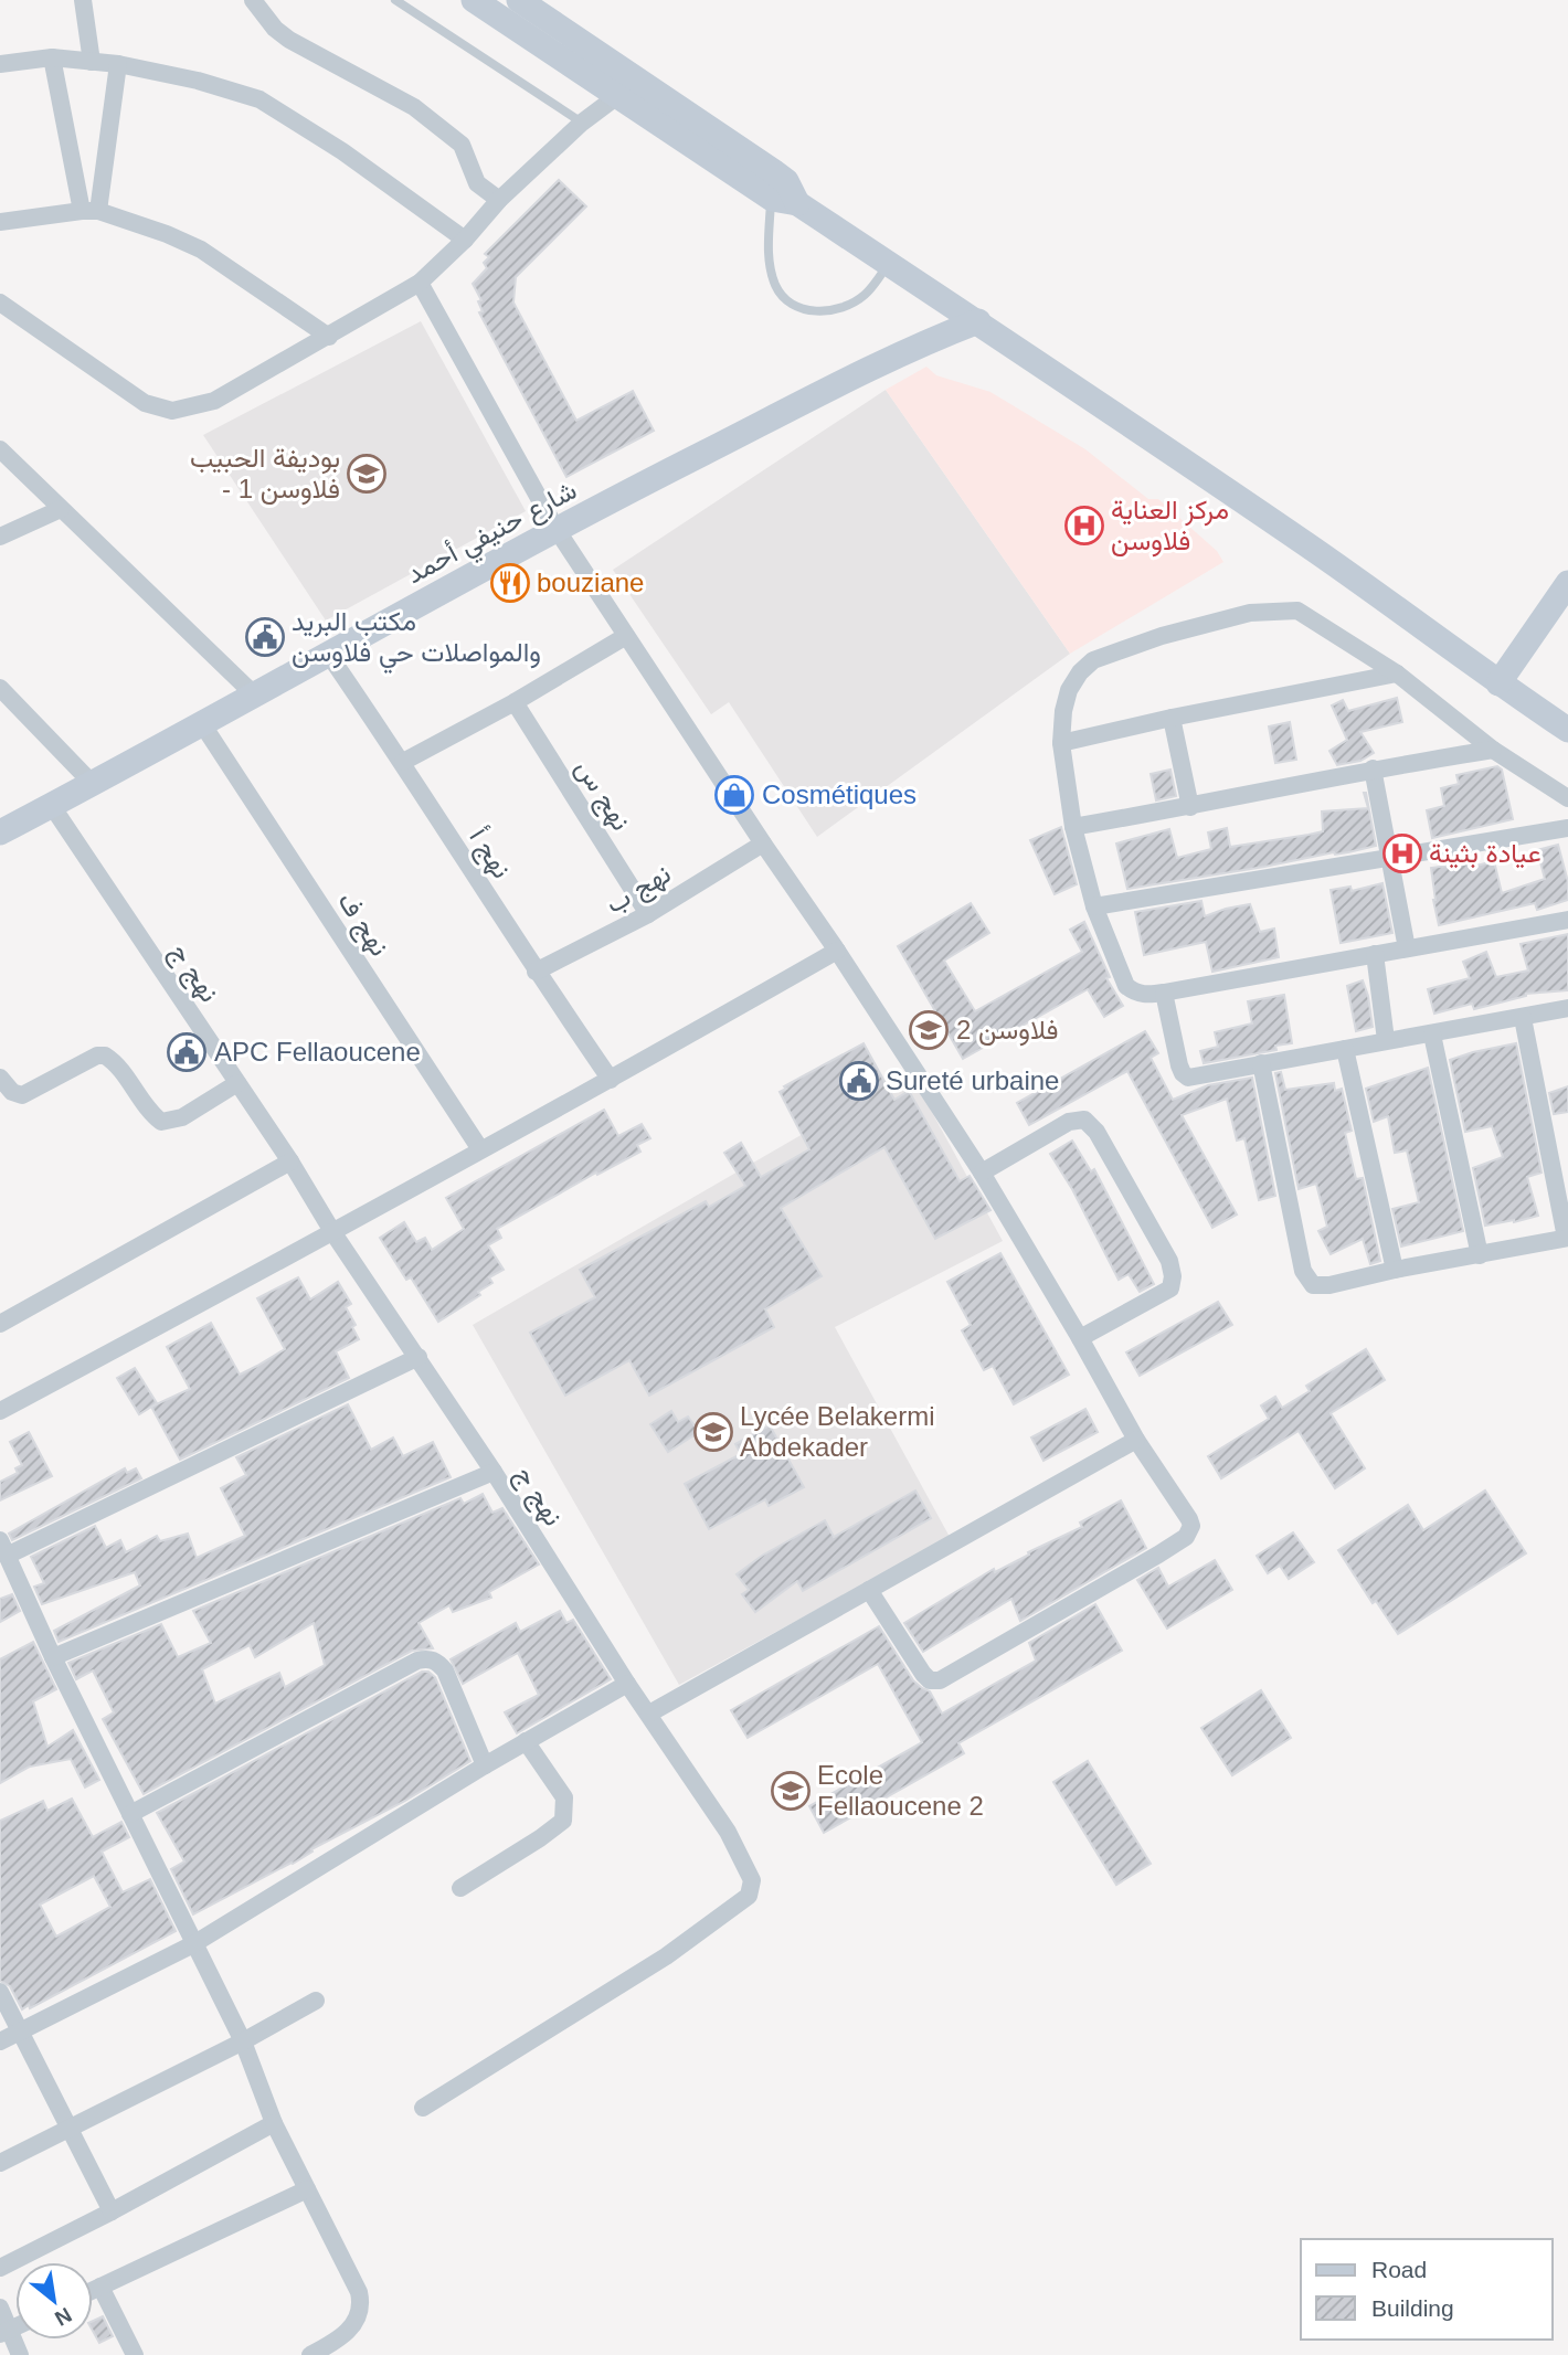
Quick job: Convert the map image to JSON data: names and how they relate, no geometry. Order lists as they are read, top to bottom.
{
  "streets": {
    "main road": ["شارع حنيفي أحمد"],
    "street": [
      "نهج س",
      "نهج أ",
      "نهج ب",
      "نهج ف",
      "نهج ج"
    ]
  },
  "crossings": [
    ["شارع حنيفي أحمد", "نهج أ"],
    ["شارع حنيفي أحمد", "نهج ف"],
    ["شارع حنيفي أحمد", "نهج ج"],
    ["نهج س", "نهج ب"],
    ["نهج أ", "نهج ب"]
  ],
  "places": {
    "school or university": [
      "بوديفة الحبيب - فلاوسن 1",
      "فلاوسن 2",
      "Lycée Belakermi Abdekader",
      "Ecole Fellaoucene 2"
    ],
    "hospital": ["مركز العناية فلاوسن", "عيادة بثينة"],
    "restaurant": ["bouziane"],
    "public building": ["مكتب البريد والمواصلات حي فلاوسن", "APC Fellaoucene", "Sureté urbaine"],
    "shop": ["Cosmétiques"]
  },
  "legend": ["Road", "Building"],
  "north": "bottom right"
}
